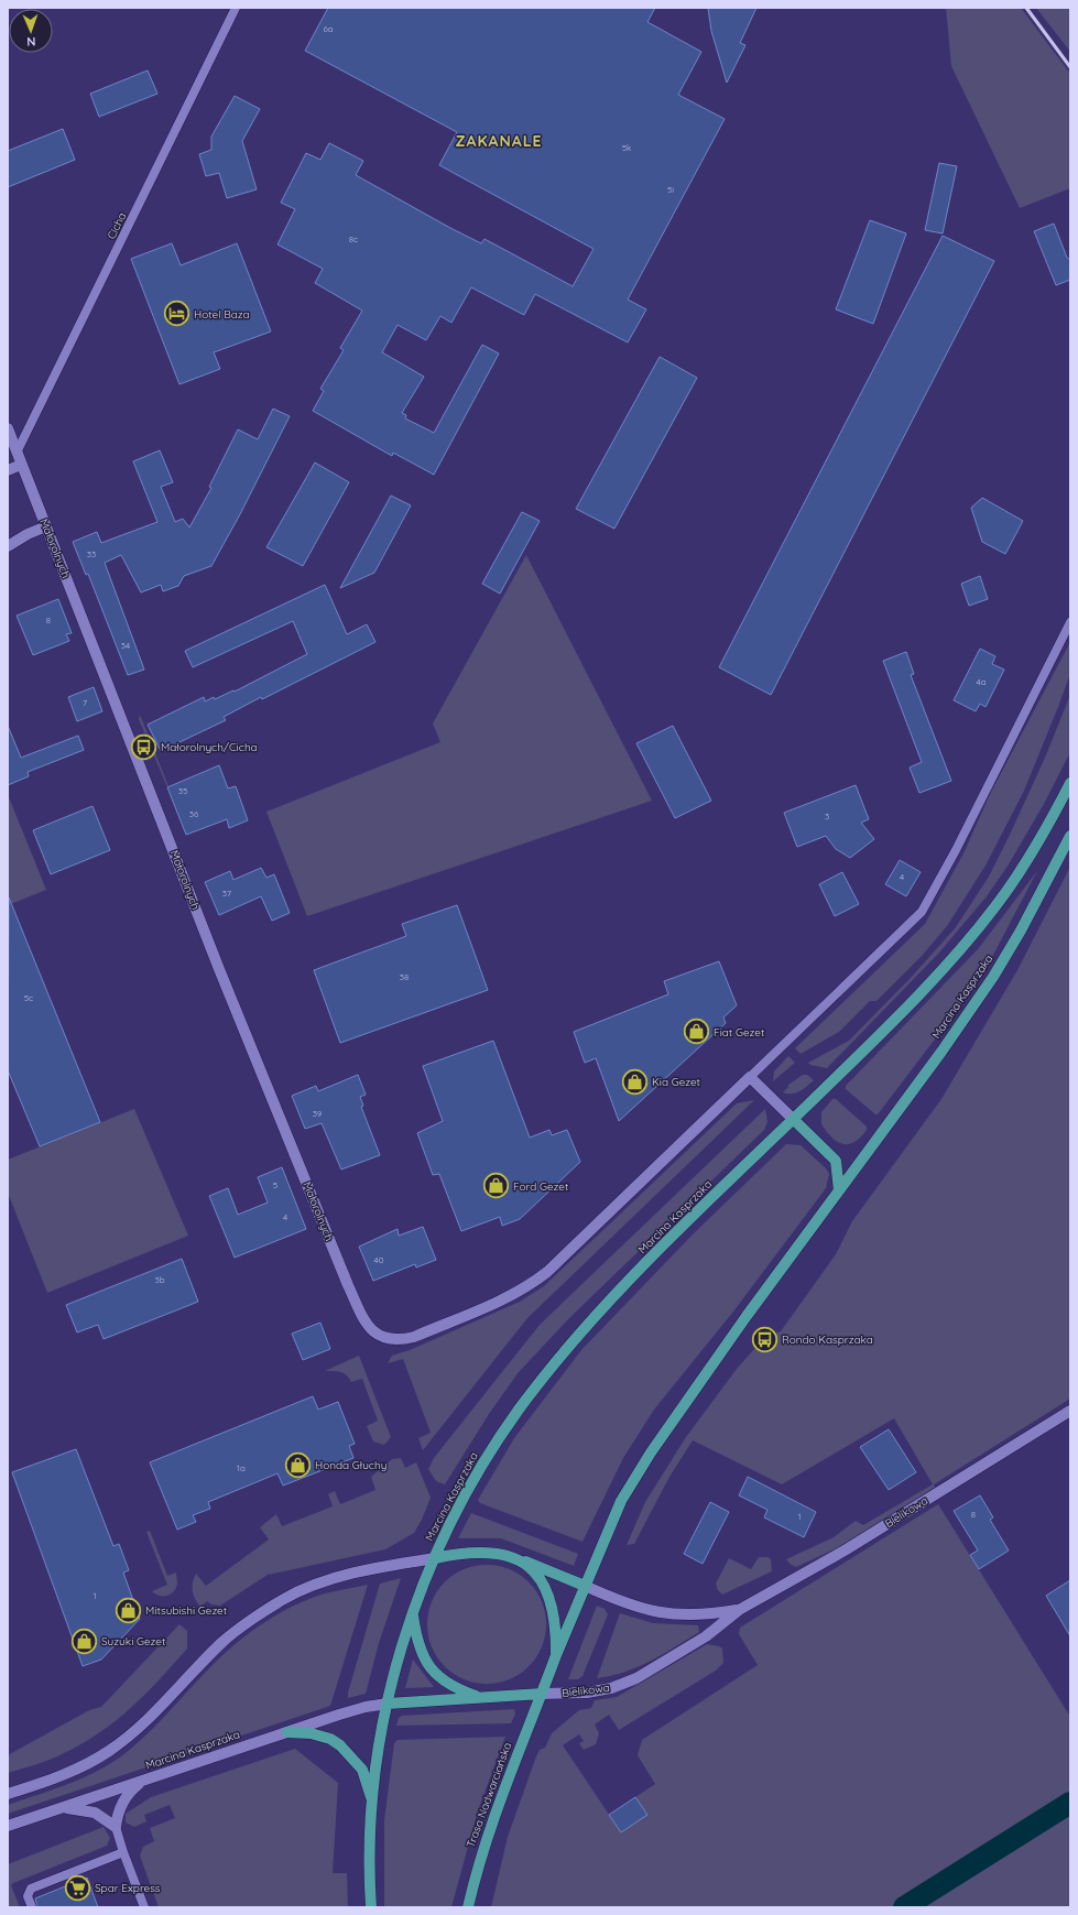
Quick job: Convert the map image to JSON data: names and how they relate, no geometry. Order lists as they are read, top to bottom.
{
  "streets": {
    "main road": ["Marcina Kasprzaka", "Trasa Nadwarciańska"],
    "street": ["Małorolnych", "Bielikowa"],
    "lane": ["Cicha"]
  },
  "crossings": [
    ["Cicha", "Małorolnych"],
    ["Marcina Kasprzaka", "Bielikowa"],
    ["Marcina Kasprzaka", "Trasa Nadwarciańska"],
    ["Bielikowa", "Trasa Nadwarciańska"]
  ],
  "districts": ["ZAKANALE"],
  "places": {
    "hotel": ["Hotel Baza"],
    "bus stop": ["Małorolnych/Cicha", "Rondo Kasprzaka"],
    "shop": [
      "Fiat Gezet",
      "Kia Gezet",
      "Ford Gezet",
      "Honda Głuchy",
      "Mitsubishi Gezet",
      "Suzuki Gezet"
    ],
    "supermarket": ["Spar Express"]
  },
  "house_numbers": [
    "6a",
    "5k",
    "5i",
    "8c",
    "33",
    "8",
    "34",
    "4a",
    "7",
    "35",
    "36",
    "3",
    "4",
    "37",
    "38",
    "5c",
    "39",
    "5",
    "4",
    "40",
    "3b",
    "1a",
    "8",
    "1",
    "1"
  ],
  "north": "bottom"
}
